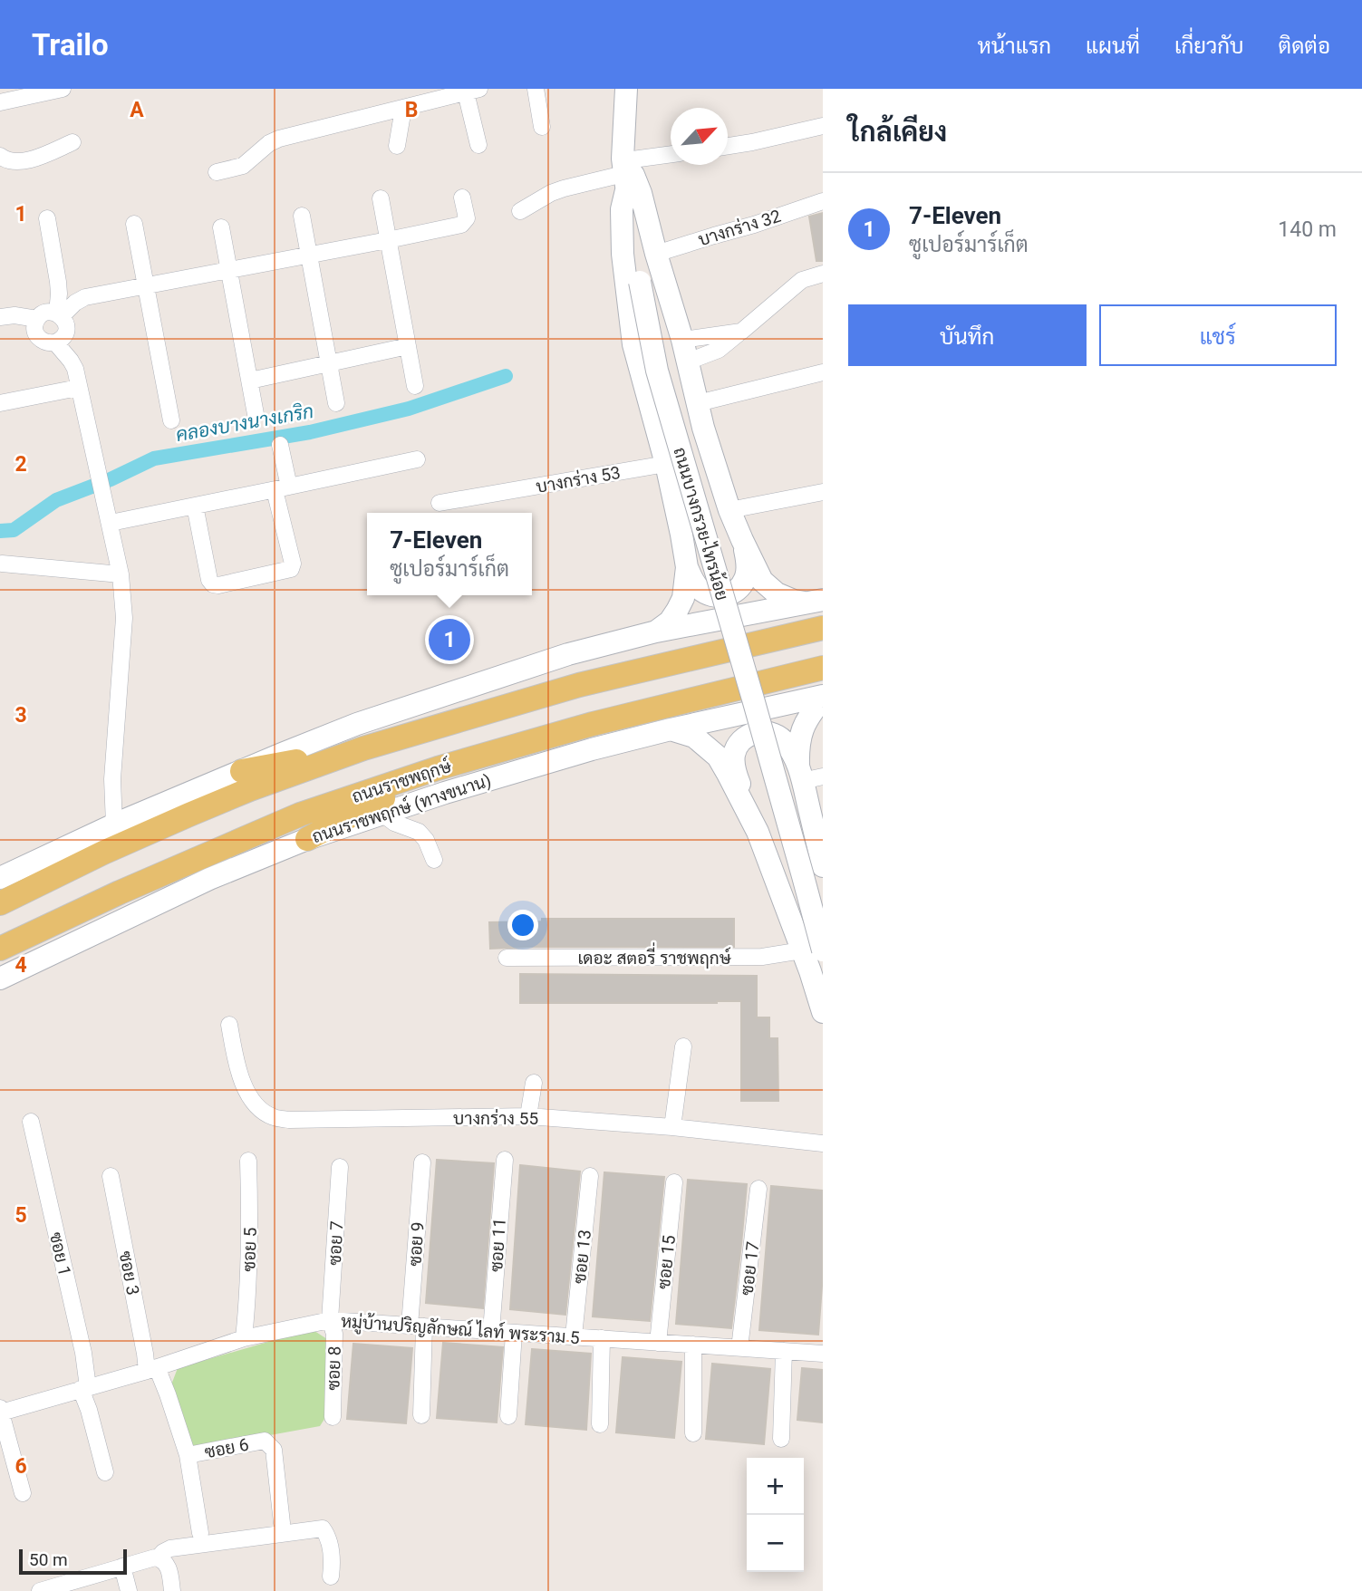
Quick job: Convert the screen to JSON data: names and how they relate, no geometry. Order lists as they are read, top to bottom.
{
  "streets": {
    "main road": ["ถนนบางกรวย-ไทรน้อย", "ถนนราชพฤกษ์", "ถนนราชพฤกษ์ (ทางขนาน)"],
    "street": [
      "บางกร่าง 32",
      "บางกร่าง 53",
      "เดอะ สตอรี่ ราชพฤกษ์",
      "บางกร่าง 55",
      "ซอย 7",
      "ซอย 9",
      "ซอย 11",
      "ซอย 5",
      "ซอย 1",
      "ซอย 13",
      "ซอย 15",
      "ซอย 17",
      "ซอย 3",
      "หมู่บ้านปริญลักษณ์ ไลท์ พระราม 5",
      "ซอย 8",
      "ซอย 6"
    ]
  },
  "crossings": [
    ["ถนนบางกรวย-ไทรน้อย", "เดอะ สตอรี่ ราชพฤกษ์"],
    ["ซอย 7", "หมู่บ้านปริญลักษณ์ ไลท์ พระราม 5"],
    ["ซอย 7", "ซอย 8"],
    ["ซอย 9", "หมู่บ้านปริญลักษณ์ ไลท์ พระราม 5"],
    ["ซอย 11", "หมู่บ้านปริญลักษณ์ ไลท์ พระราม 5"],
    ["ซอย 5", "หมู่บ้านปริญลักษณ์ ไลท์ พระราม 5"],
    ["ซอย 1", "หมู่บ้านปริญลักษณ์ ไลท์ พระราม 5"],
    ["ซอย 13", "หมู่บ้านปริญลักษณ์ ไลท์ พระราม 5"],
    ["ซอย 15", "หมู่บ้านปริญลักษณ์ ไลท์ พระราม 5"],
    ["ซอย 17", "หมู่บ้านปริญลักษณ์ ไลท์ พระราม 5"],
    ["ซอย 3", "หมู่บ้านปริญลักษณ์ ไลท์ พระราม 5"],
    ["ซอย 3", "ซอย 6"],
    ["หมู่บ้านปริญลักษณ์ ไลท์ พระราม 5", "ซอย 8"],
    ["หมู่บ้านปริญลักษณ์ ไลท์ พระราม 5", "ซอย 6"]
  ],
  "water": ["คลองบางนางเกริก"],
  "scale_bar": "50 m",
  "north": "top right",
  "page": {
    "header": "Trailo",
    "nav": [
      "หน้าแรก",
      "แผนที่",
      "เกี่ยวกับ",
      "ติดต่อ"
    ],
    "heading": "ใกล้เคียง",
    "list": [
      {
        "mark": "1",
        "name": "7-Eleven",
        "note": "ซูเปอร์มาร์เก็ต",
        "value": "140 m"
      }
    ],
    "buttons": ["บันทึก", "แชร์"],
    "popup": ["7-Eleven", "ซูเปอร์มาร์เก็ต"],
    "pins": "1",
    "map_buttons": ["+", "−"],
    "scale": "50 m"
  },
  "grid": {
    "columns": ["A", "B"],
    "rows": [
      "1",
      "2",
      "3",
      "4",
      "5",
      "6"
    ]
  }
}
